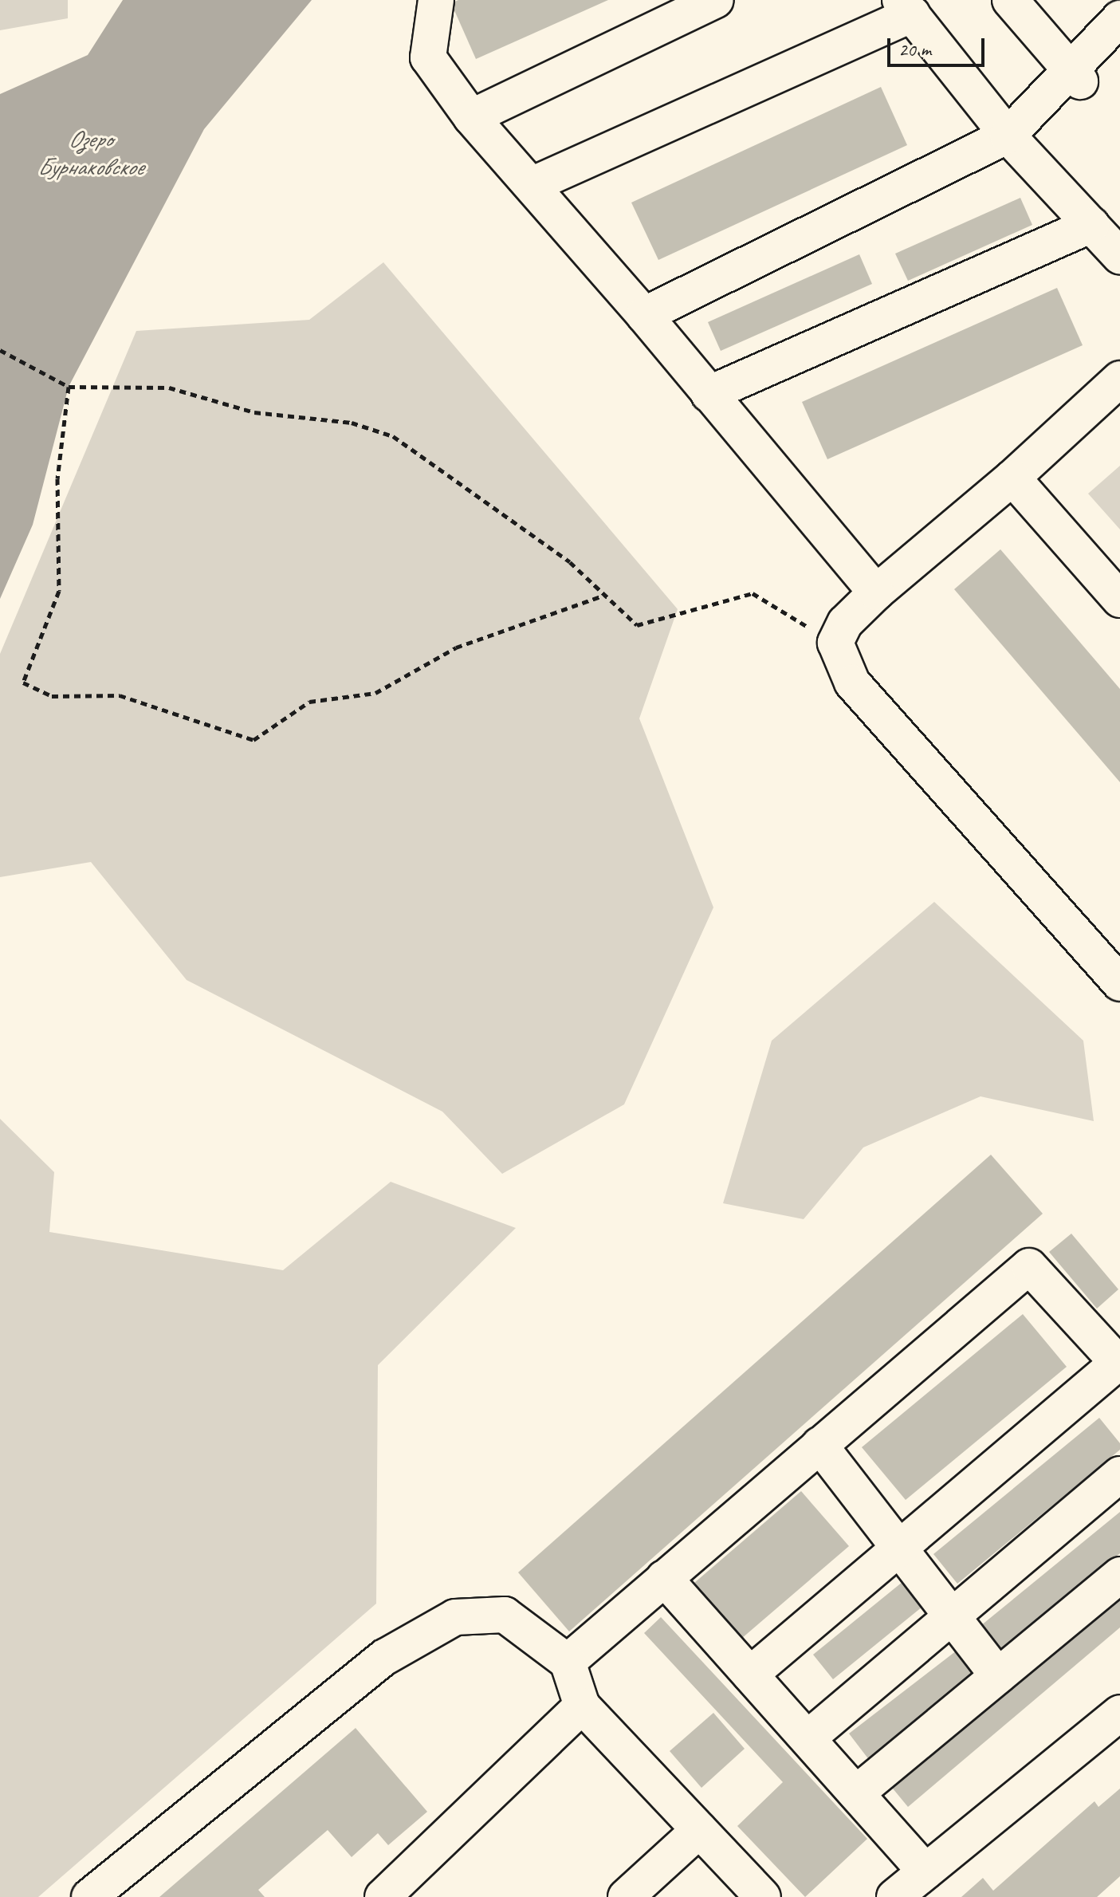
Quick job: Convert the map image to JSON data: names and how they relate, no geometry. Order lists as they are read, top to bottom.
{
  "water": ["Озеро Бурнаковское"],
  "scale_bar": "20 m"
}
